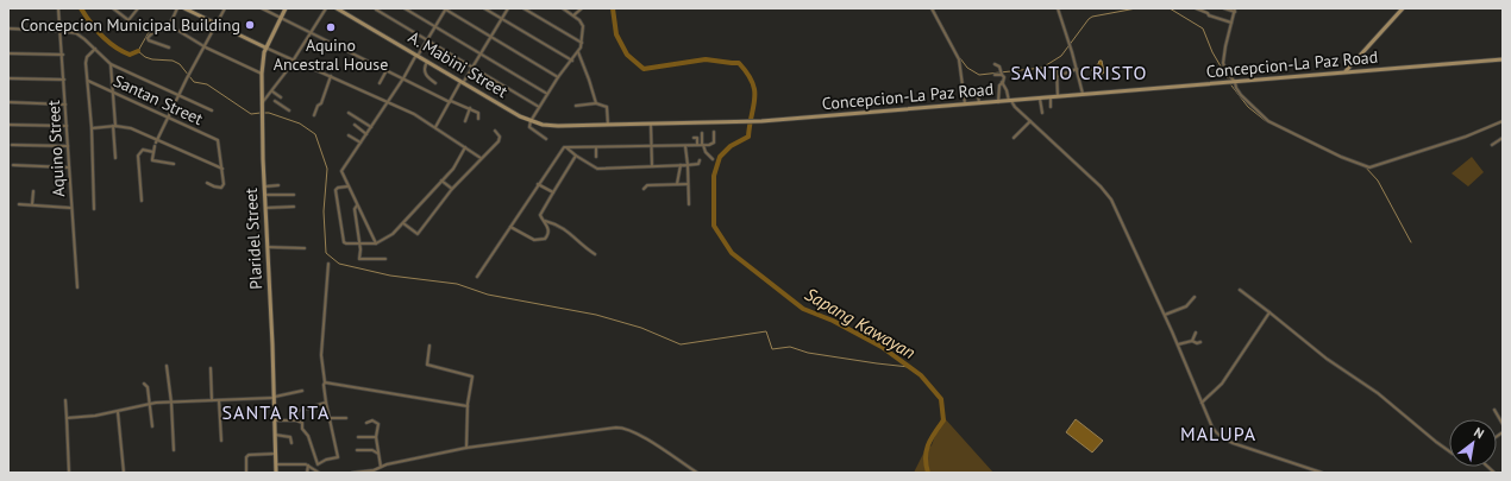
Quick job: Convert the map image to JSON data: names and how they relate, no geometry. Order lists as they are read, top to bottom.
{
  "streets": {
    "main road": ["A. Mabini Street", "Concepcion-La Paz Road", "Plaridel Street"],
    "street": ["Santan Street", "Aquino Street"]
  },
  "crossings": [
    ["A. Mabini Street", "Concepcion-La Paz Road"]
  ],
  "districts": ["SANTO CRISTO", "SANTA RITA", "MALUPA"],
  "water": ["Sapang Kawayan"],
  "places": ["Concepcion Municipal Building", "Aquino Ancestral House"],
  "north": "top right"
}
